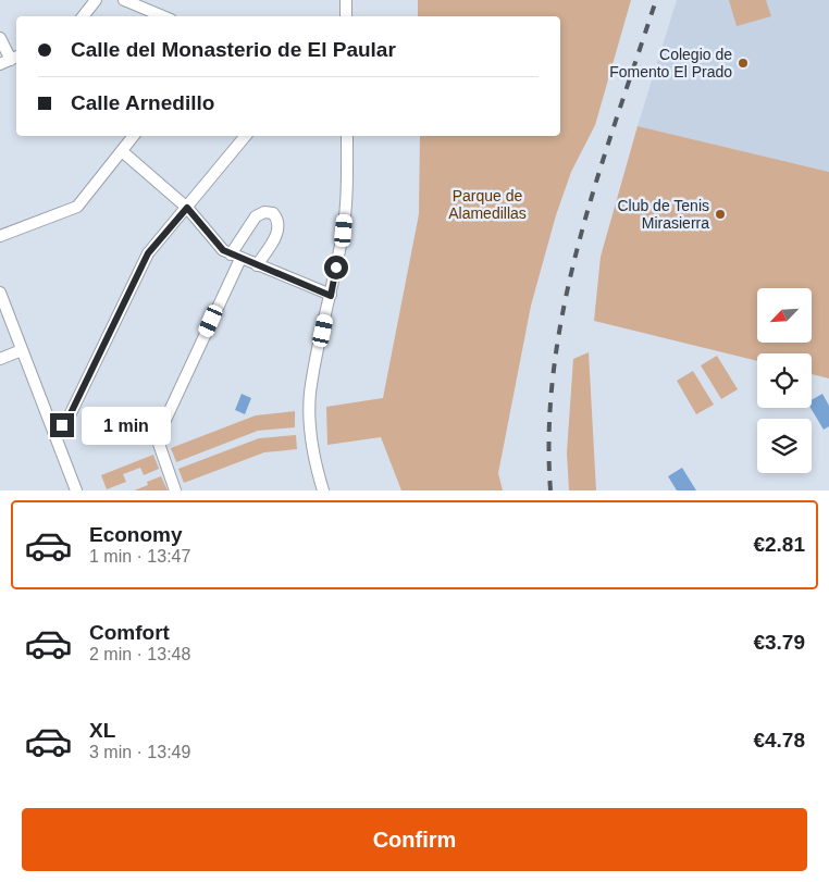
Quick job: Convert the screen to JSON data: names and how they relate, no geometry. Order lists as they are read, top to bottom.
{
  "parks": ["Parque de Alamedillas"],
  "places": ["Colegio de Fomento El Prado", "Club de Tenis Mirasierra"],
  "north": "bottom left",
  "page": {
    "banner": ["Calle del Monasterio de El Paular", "Calle Arnedillo"],
    "bubble": "1 min",
    "list": [
      {
        "name": "Economy",
        "note": "1 min · 13:47",
        "value": "€2.81"
      },
      {
        "name": "Comfort",
        "note": "2 min · 13:48",
        "value": "€3.79"
      },
      {
        "name": "XL",
        "note": "3 min · 13:49",
        "value": "€4.78"
      }
    ],
    "buttons": "Confirm"
  }
}
